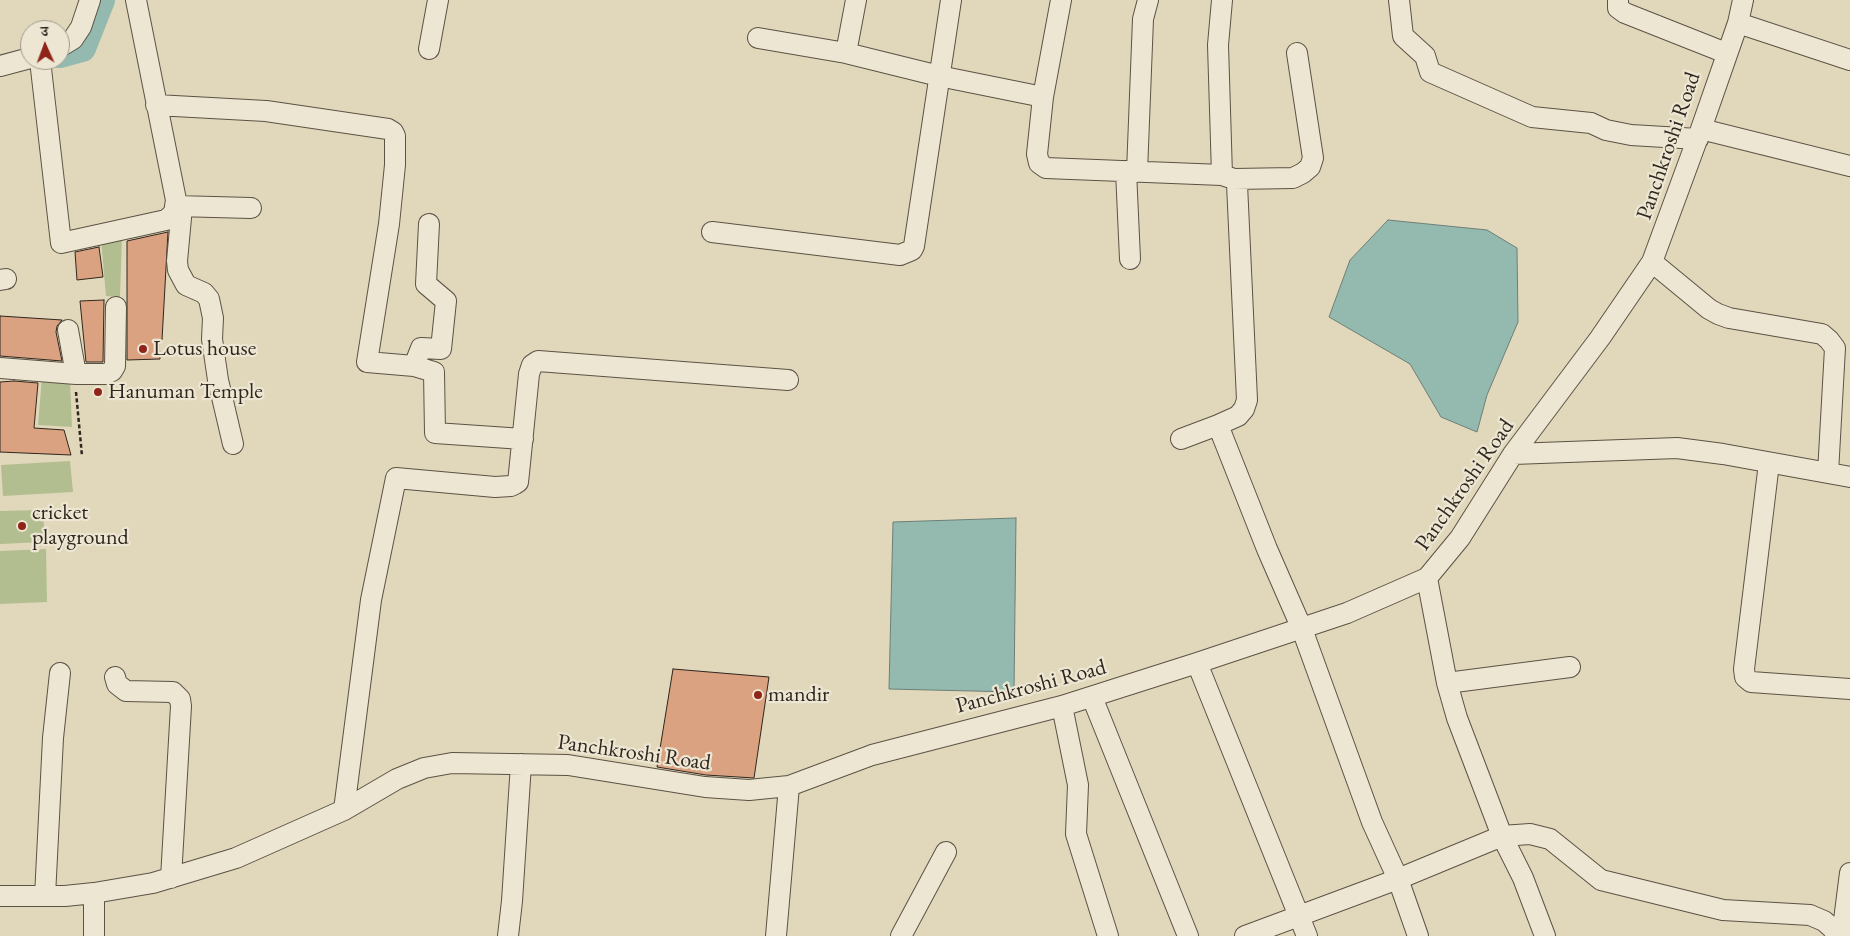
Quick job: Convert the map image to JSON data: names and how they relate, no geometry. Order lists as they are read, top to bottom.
{
  "streets": {
    "street": ["Panchkroshi Road"]
  },
  "places": [
    "Lotus house",
    "Hanuman Temple",
    "cricket playground",
    "mandir"
  ],
  "north": "top"
}
